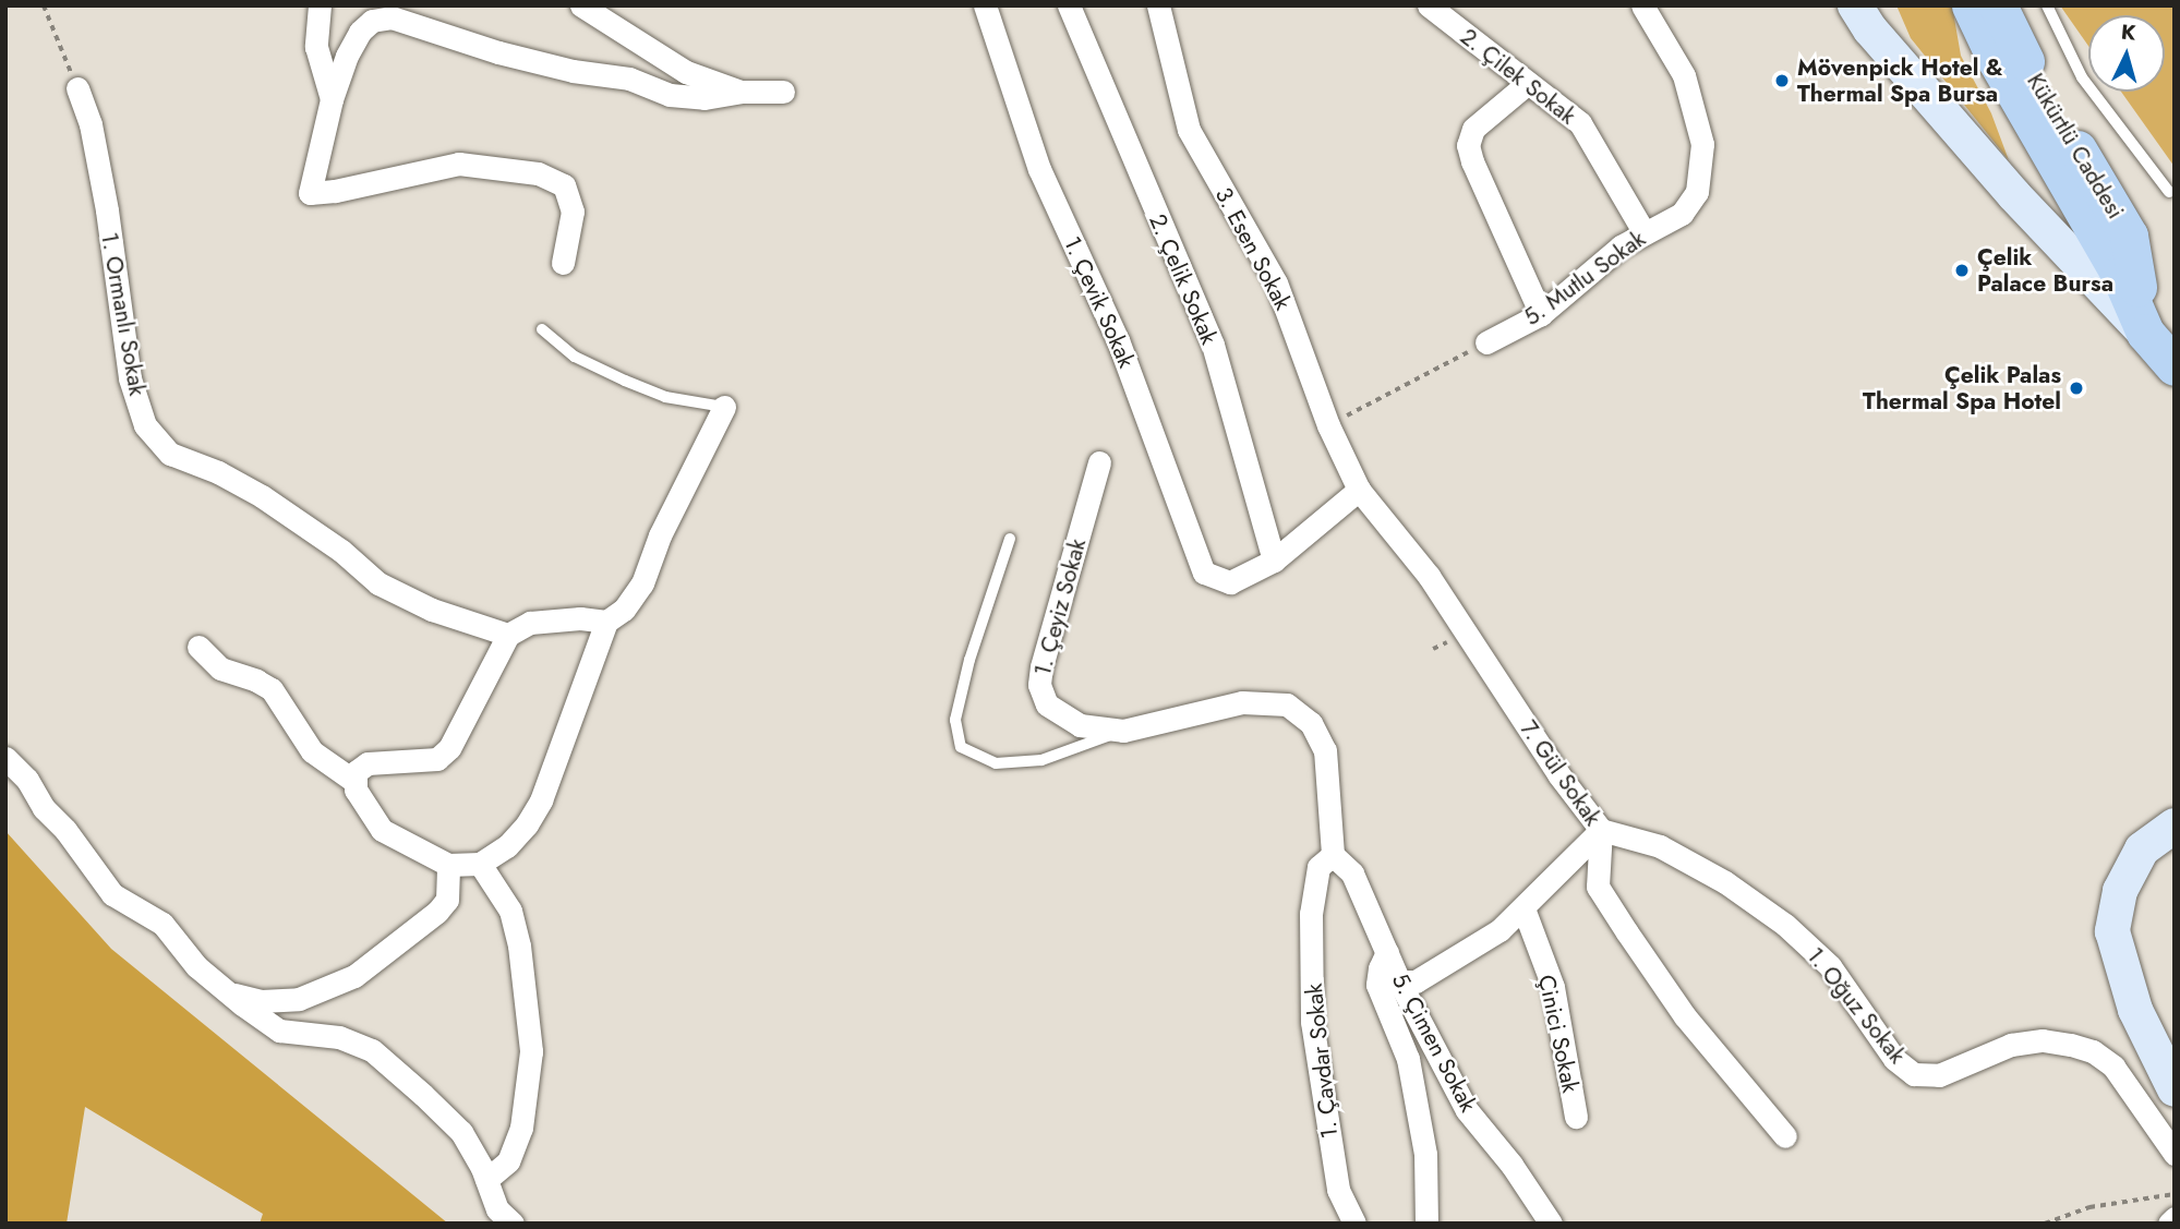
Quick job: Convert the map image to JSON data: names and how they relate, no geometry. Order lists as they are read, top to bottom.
{
  "streets": {
    "main road": ["Kükürtlü Caddesi"],
    "street": [
      "2. Çilek Sokak",
      "3. Esen Sokak",
      "5. Mutlu Sokak",
      "2. Çelik Sokak",
      "1. Çevik Sokak",
      "1. Ormanlı Sokak",
      "1. Çeyiz Sokak",
      "7. Gül Sokak",
      "1. Oğuz Sokak",
      "Çinici Sokak",
      "5. Çimen Sokak",
      "1. Çavdar Sokak"
    ]
  },
  "crossings": [
    ["2. Çilek Sokak", "5. Mutlu Sokak"],
    ["3. Esen Sokak", "7. Gül Sokak"],
    ["2. Çelik Sokak", "1. Çevik Sokak"],
    ["1. Çeyiz Sokak", "5. Çimen Sokak"],
    ["1. Çeyiz Sokak", "1. Çavdar Sokak"],
    ["7. Gül Sokak", "1. Oğuz Sokak"],
    ["5. Çimen Sokak", "1. Çavdar Sokak"]
  ],
  "places": ["Mövenpick Hotel & Thermal Spa Bursa", "Çelik Palace Bursa", "Çelik Palas Thermal Spa Hotel"],
  "north": "top"
}
